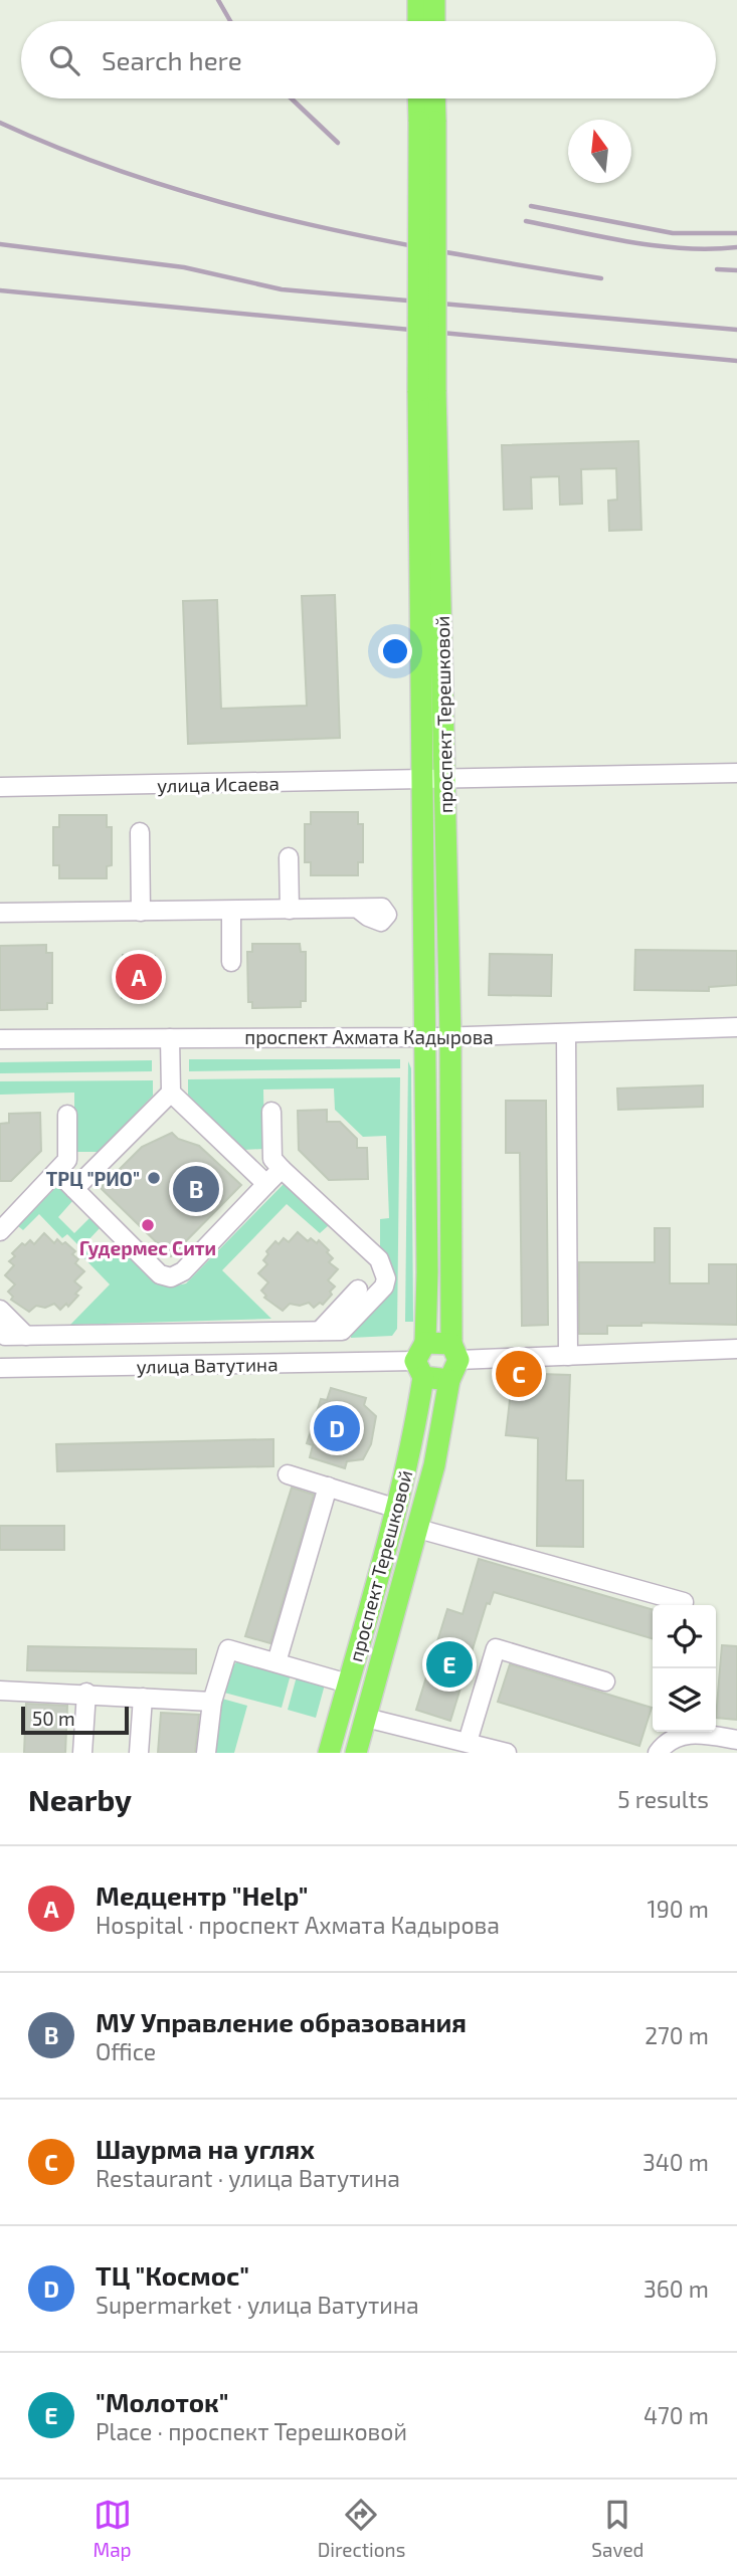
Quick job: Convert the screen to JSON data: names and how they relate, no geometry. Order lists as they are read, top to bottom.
{
  "streets": {
    "main road": ["проспект Терешковой"],
    "street": ["улица Исаева", "проспект Ахмата Кадырова", "улица Ватутина"]
  },
  "crossings": [
    ["проспект Терешковой", "улица Исаева"],
    ["проспект Терешковой", "проспект Ахмата Кадырова"],
    ["проспект Терешковой", "улица Ватутина"]
  ],
  "places": ["ТРЦ \"РИО\"", "Гудермес Сити"],
  "scale_bar": "50 m",
  "north": "top",
  "page": {
    "search": "Search here",
    "pins": [
      "A",
      "B",
      "C",
      "D",
      "E"
    ],
    "scale": "50 m",
    "heading": ["Nearby", "5 results"],
    "list": [
      {
        "mark": "A",
        "name": "Медцентр \"Help\"",
        "note": "Hospital · проспект Ахмата Кадырова",
        "value": "190 m"
      },
      {
        "mark": "B",
        "name": "МУ Управление образования",
        "note": "Office",
        "value": "270 m"
      },
      {
        "mark": "C",
        "name": "Шаурма на углях",
        "note": "Restaurant · улица Ватутина",
        "value": "340 m"
      },
      {
        "mark": "D",
        "name": "ТЦ \"Космос\"",
        "note": "Supermarket · улица Ватутина",
        "value": "360 m"
      },
      {
        "mark": "E",
        "name": "\"Молоток\"",
        "note": "Place · проспект Терешковой",
        "value": "470 m"
      }
    ],
    "nav": ["Map", "Directions", "Saved"]
  }
}
